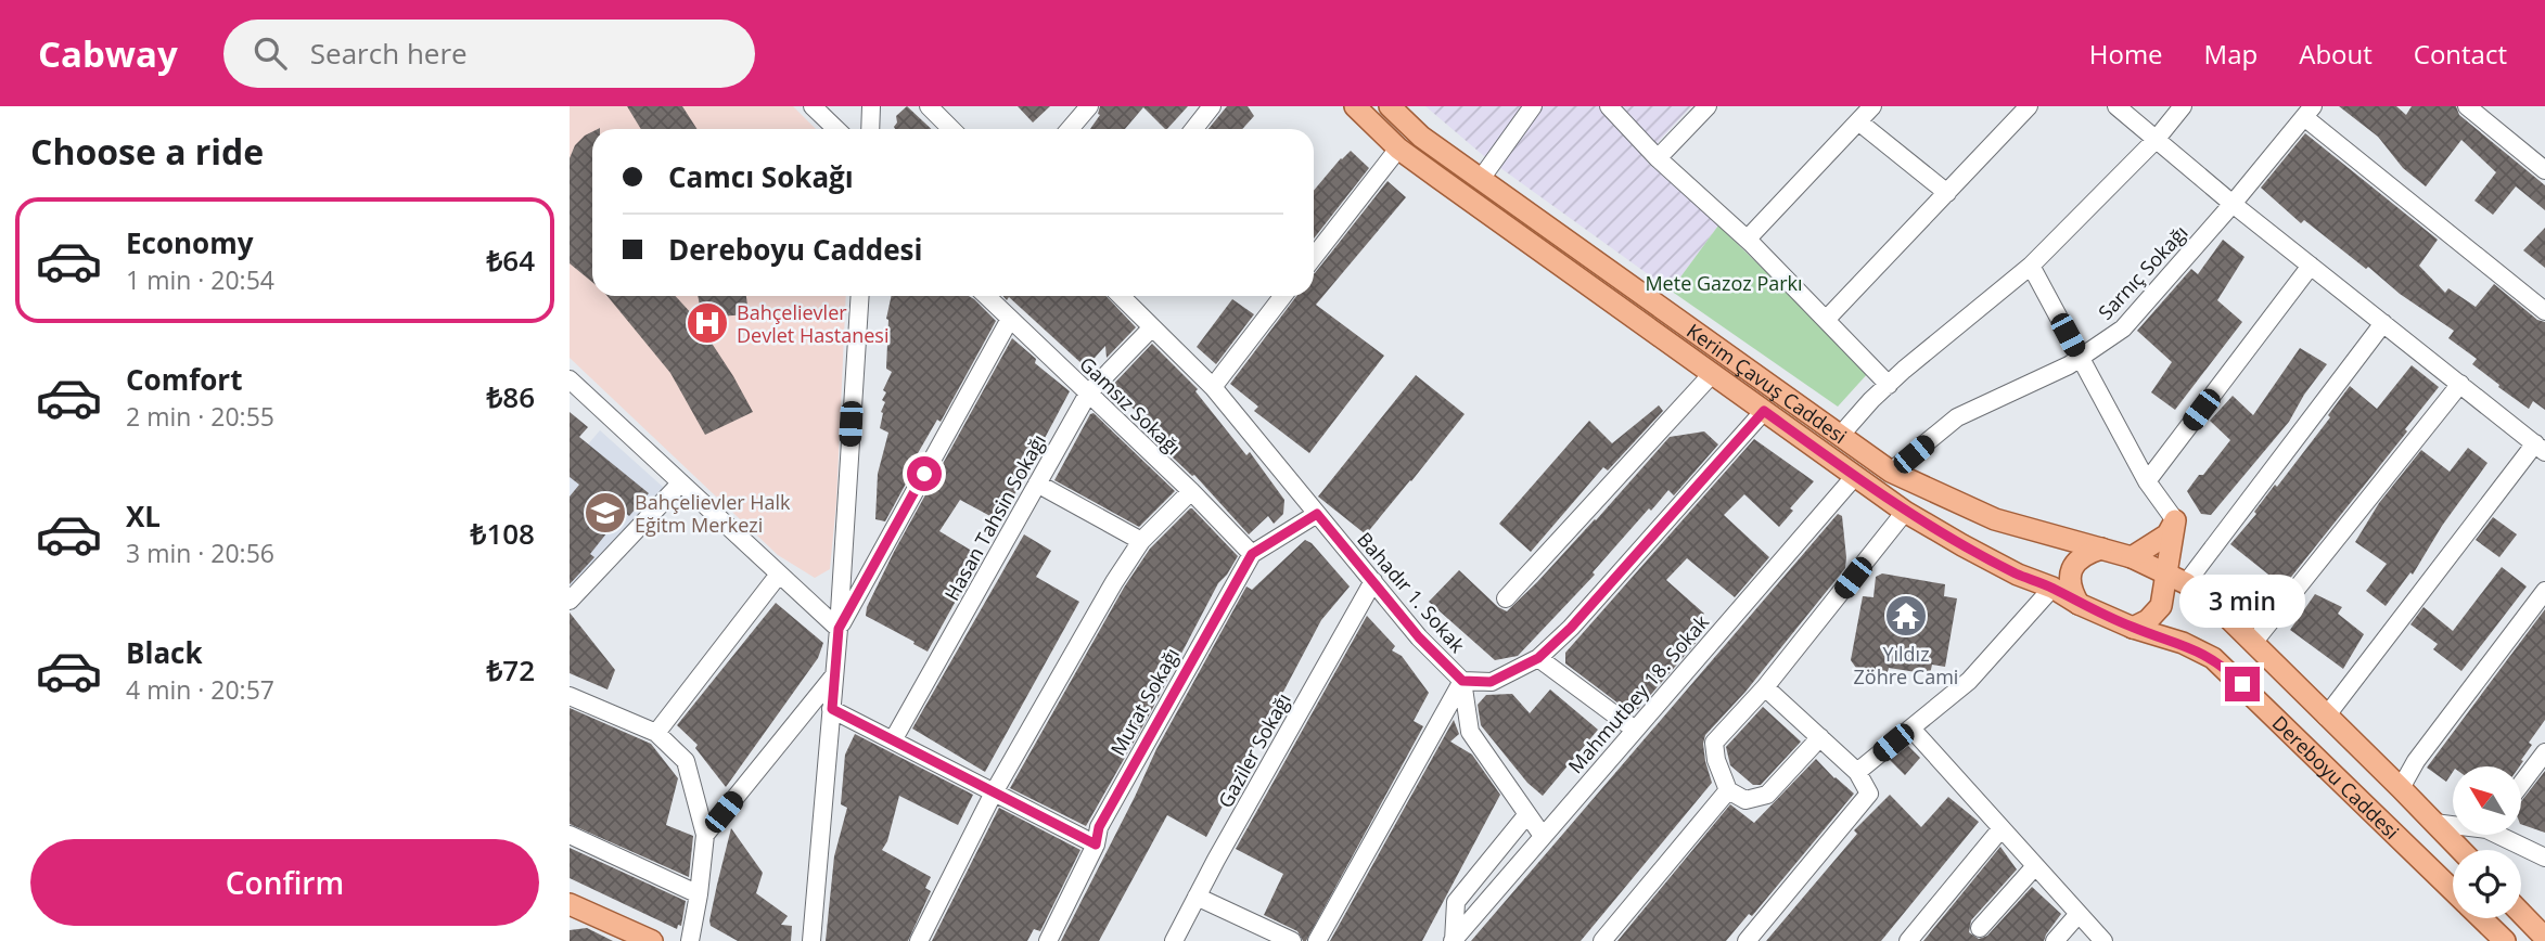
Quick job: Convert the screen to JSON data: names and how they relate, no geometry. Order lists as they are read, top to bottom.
{
  "streets": {
    "main road": ["Kerim Çavuş Caddesi", "Dereboyu Caddesi"],
    "street": [
      "Sarnıç Sokağı",
      "Gamsız Sokağı",
      "Hasan Tahsin Sokağı",
      "Bahadır 1. Sokak",
      "Mahmutbey 18. Sokak",
      "Murat Sokağı",
      "Gaziler Sokağı"
    ]
  },
  "crossings": [
    ["Sarnıç Sokağı", "Kerim Çavuş Caddesi"],
    ["Kerim Çavuş Caddesi", "Bahadır 1. Sokak"],
    ["Kerim Çavuş Caddesi", "Mahmutbey 18. Sokak"],
    ["Kerim Çavuş Caddesi", "Dereboyu Caddesi"],
    ["Gamsız Sokağı", "Hasan Tahsin Sokağı"],
    ["Gamsız Sokağı", "Murat Sokağı"],
    ["Hasan Tahsin Sokağı", "Bahadır 1. Sokak"],
    ["Bahadır 1. Sokak", "Murat Sokağı"],
    ["Bahadır 1. Sokak", "Gaziler Sokağı"]
  ],
  "parks": ["Mete Gazoz Parkı"],
  "places": {
    "hospital": ["Bahçelievler Devlet Hastanesi"],
    "school or university": ["Bahçelievler Halk Eğitm Merkezi"],
    "temple": ["Yıldız Zöhre Cami"]
  },
  "north": "top left",
  "page": {
    "header": "Cabway",
    "search": "Search here",
    "nav": [
      "Home",
      "Map",
      "About",
      "Contact"
    ],
    "heading": "Choose a ride",
    "banner": ["Camcı Sokağı", "Dereboyu Caddesi"],
    "list": [
      {
        "name": "Economy",
        "note": "1 min · 20:54",
        "value": "₺64"
      },
      {
        "name": "Comfort",
        "note": "2 min · 20:55",
        "value": "₺86"
      },
      {
        "name": "XL",
        "note": "3 min · 20:56",
        "value": "₺108"
      },
      {
        "name": "Black",
        "note": "4 min · 20:57",
        "value": "₺72"
      }
    ],
    "bubble": "3 min",
    "buttons": "Confirm"
  }
}
